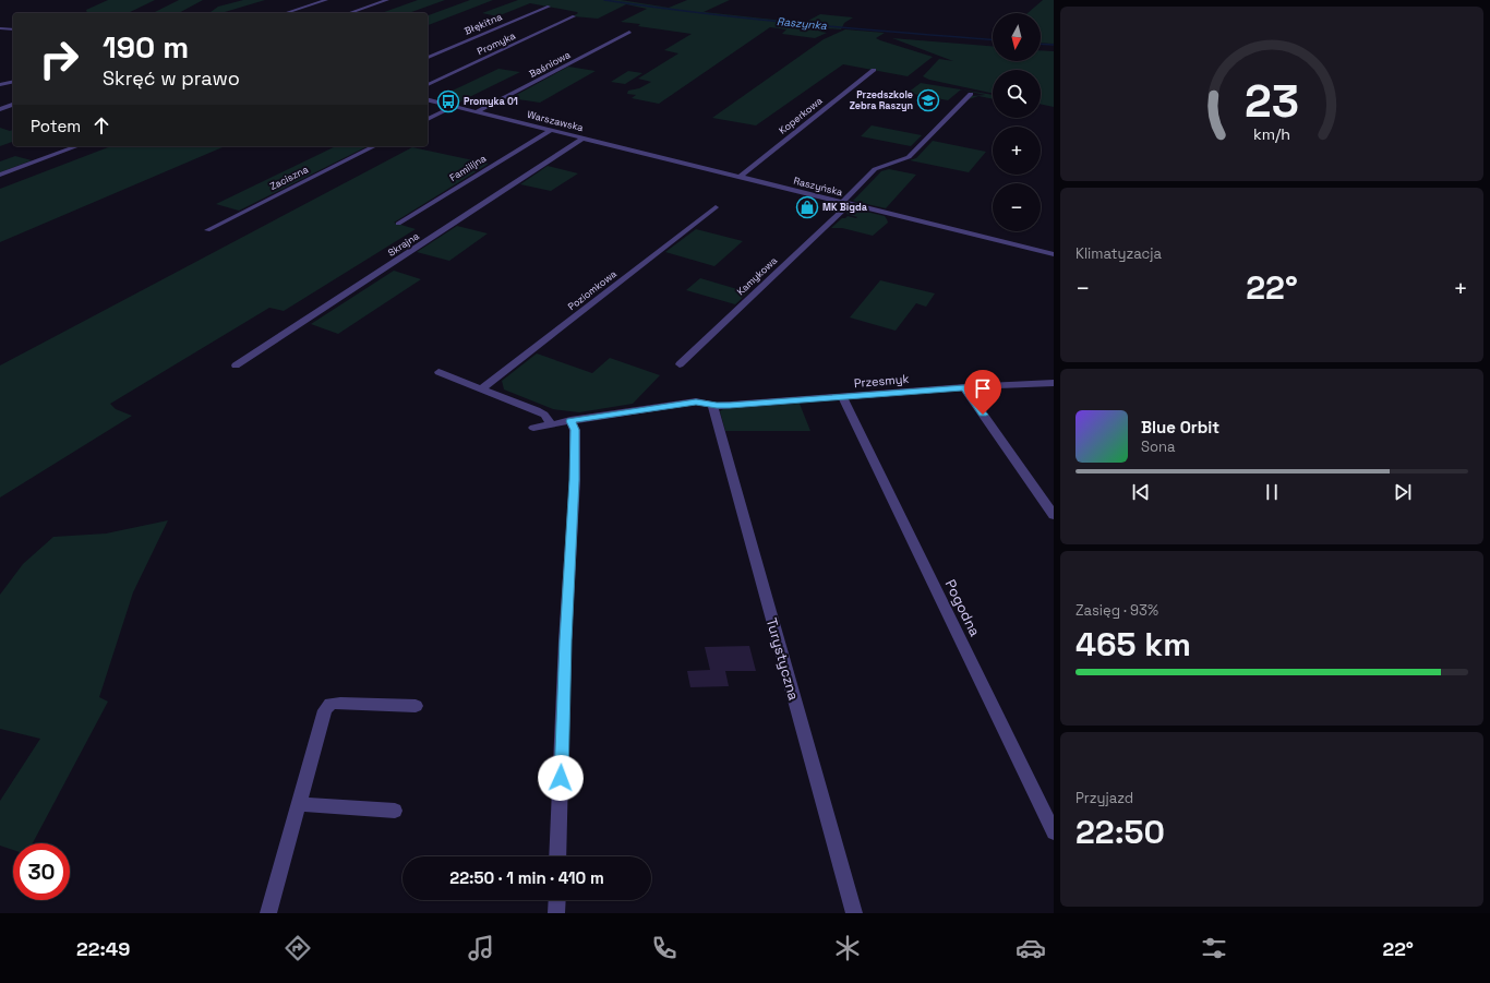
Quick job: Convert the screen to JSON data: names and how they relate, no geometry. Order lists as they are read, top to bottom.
{
  "streets": {
    "street": [
      "Błękitna",
      "Promyka",
      "Baśniowa",
      "Koperkowa",
      "Warszawska",
      "Familijna",
      "Zaciszna",
      "Raszyńska",
      "Skrajna",
      "Kamykowa",
      "Poziomkowa",
      "Przesmyk",
      "Pogodna",
      "Turystyczna"
    ]
  },
  "crossings": [
    ["Baśniowa", "Warszawska"],
    ["Koperkowa", "Raszyńska"],
    ["Warszawska", "Familijna"],
    ["Warszawska", "Raszyńska"],
    ["Warszawska", "Skrajna"],
    ["Raszyńska", "Kamykowa"],
    ["Przesmyk", "Pogodna"],
    ["Przesmyk", "Turystyczna"]
  ],
  "water": ["Raszynka"],
  "places": {
    "school or university": ["Przedszkole Zebra Raszyn"],
    "bus stop": ["Promyka 01"],
    "shop": ["MK Bigda"]
  },
  "north": "bottom",
  "page": {
    "map_buttons": ["+", "−"],
    "turn": ["190 m", "Skręć w prawo"],
    "then": "Potem",
    "tile": [
      "Klimatyzacja",
      ["Zasięg · 93%", "465 km"],
      ["Przyjazd", "22:50"]
    ],
    "heat": ["−", "22°", "+"],
    "song": ["Blue Orbit", "Sona"],
    "limit": "30",
    "trip": "22:50 · 1 min · 410 m",
    "tabs": ["22:49", "22°"],
    "gauge": ["23", "km/h"]
  }
}
